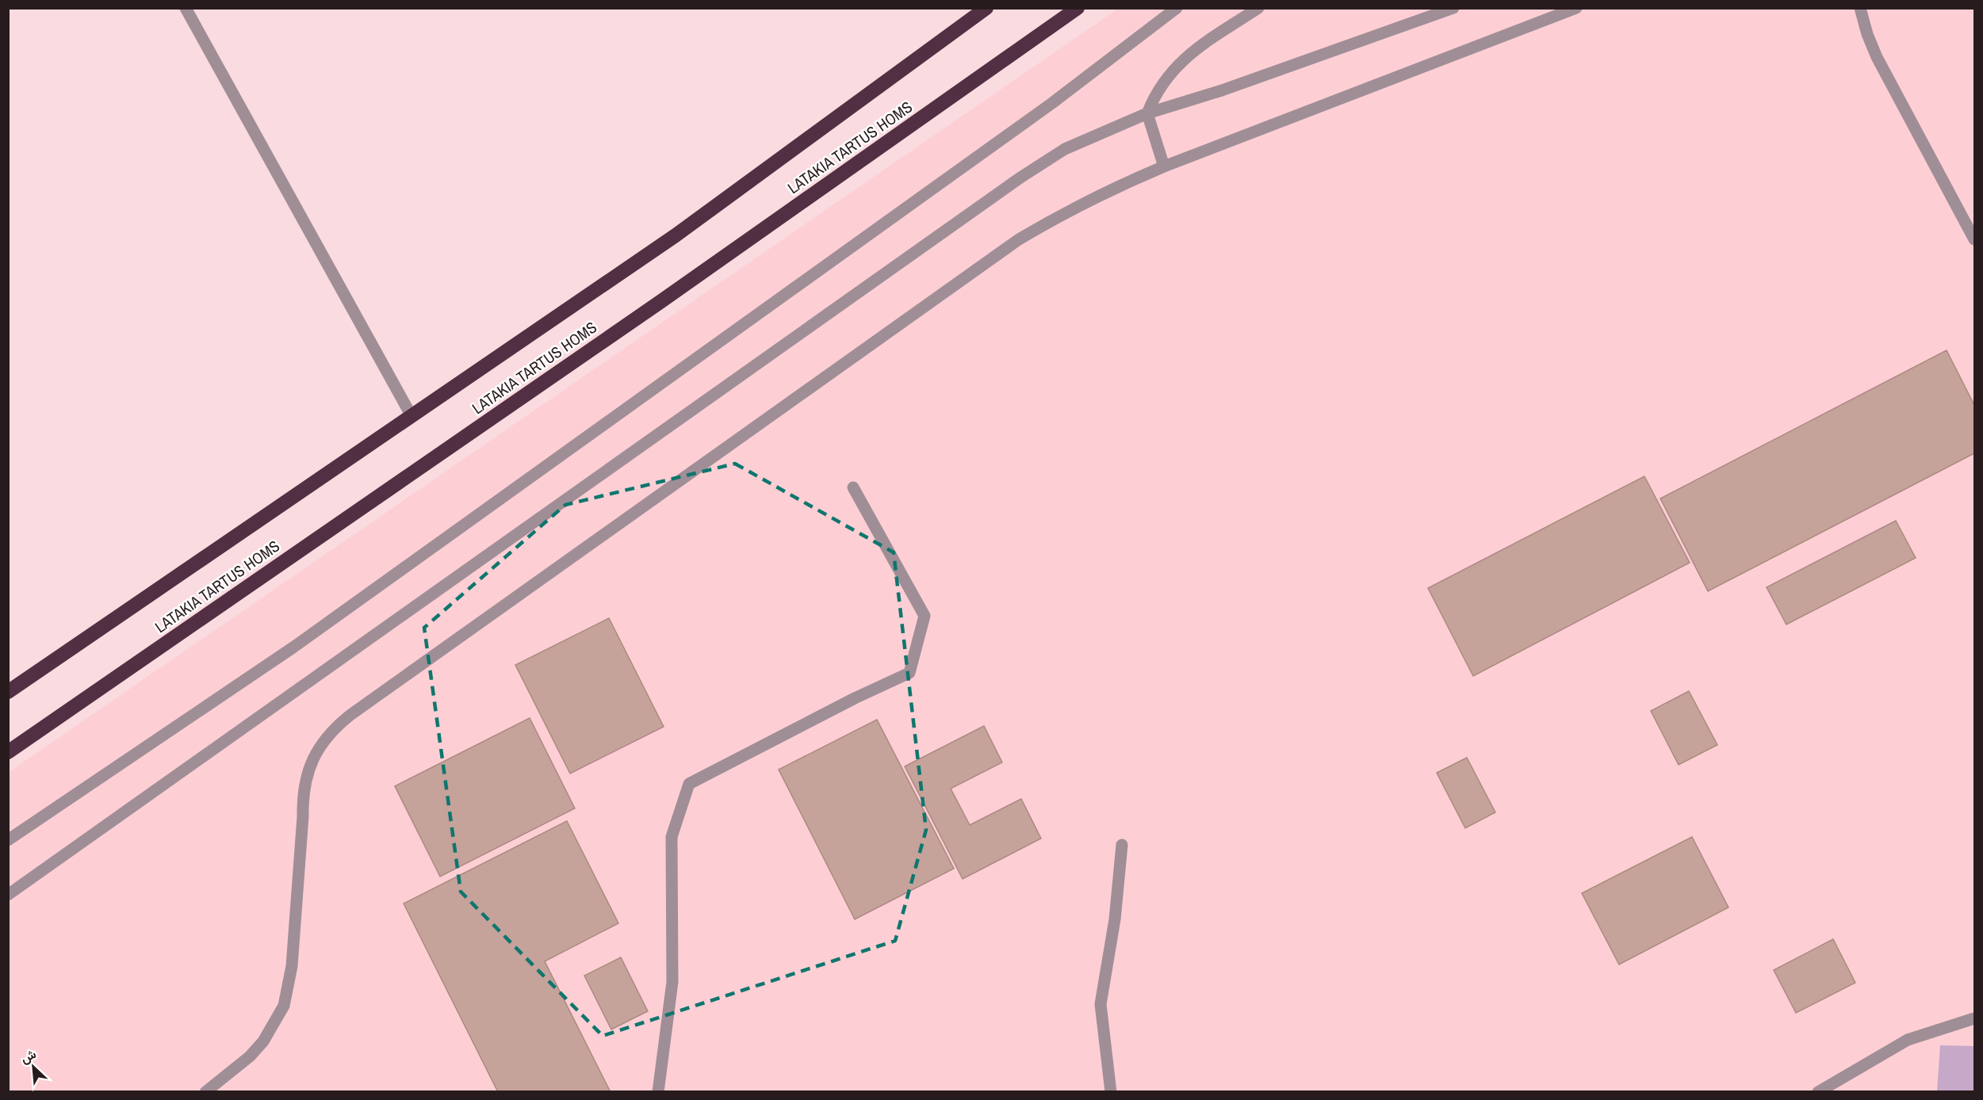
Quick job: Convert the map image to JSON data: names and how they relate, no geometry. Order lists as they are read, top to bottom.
{
  "streets": {
    "highway": ["LATAKIA TARTUS HOMS"]
  },
  "north": "top left"
}
